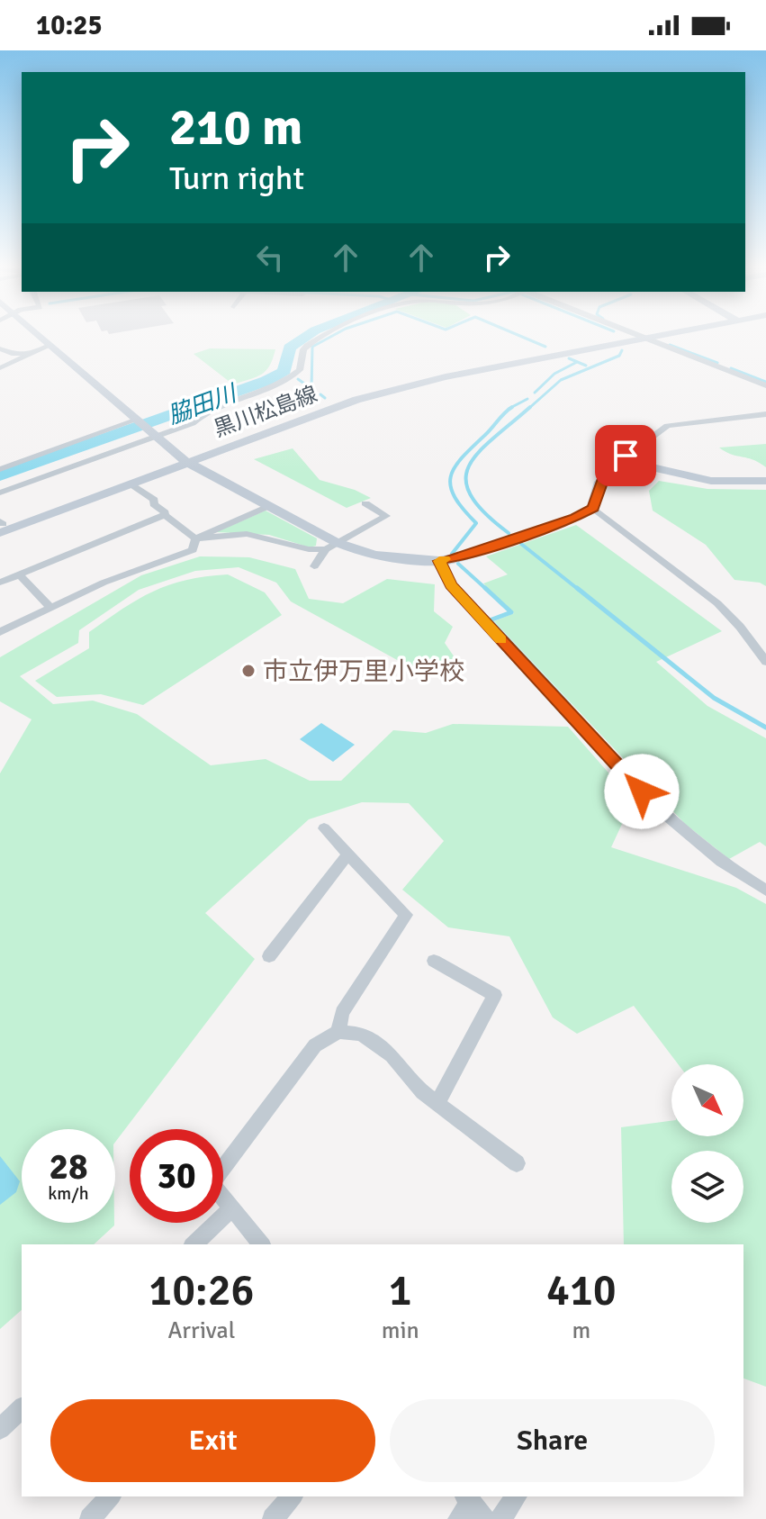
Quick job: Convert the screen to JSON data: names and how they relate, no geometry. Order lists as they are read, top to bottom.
{
  "streets": {
    "street": ["黒川松島線"]
  },
  "water": ["脇田川"],
  "places": ["市立伊万里小学校"],
  "north": "bottom right",
  "page": {
    "status": "10:25",
    "turn": ["210 m", "Turn right"],
    "speed": "28 km/h",
    "limit": "30",
    "eta": [
      "10:26",
      "Arrival",
      "1",
      "min",
      "410",
      "m"
    ],
    "buttons": ["Exit", "Share"]
  }
}
